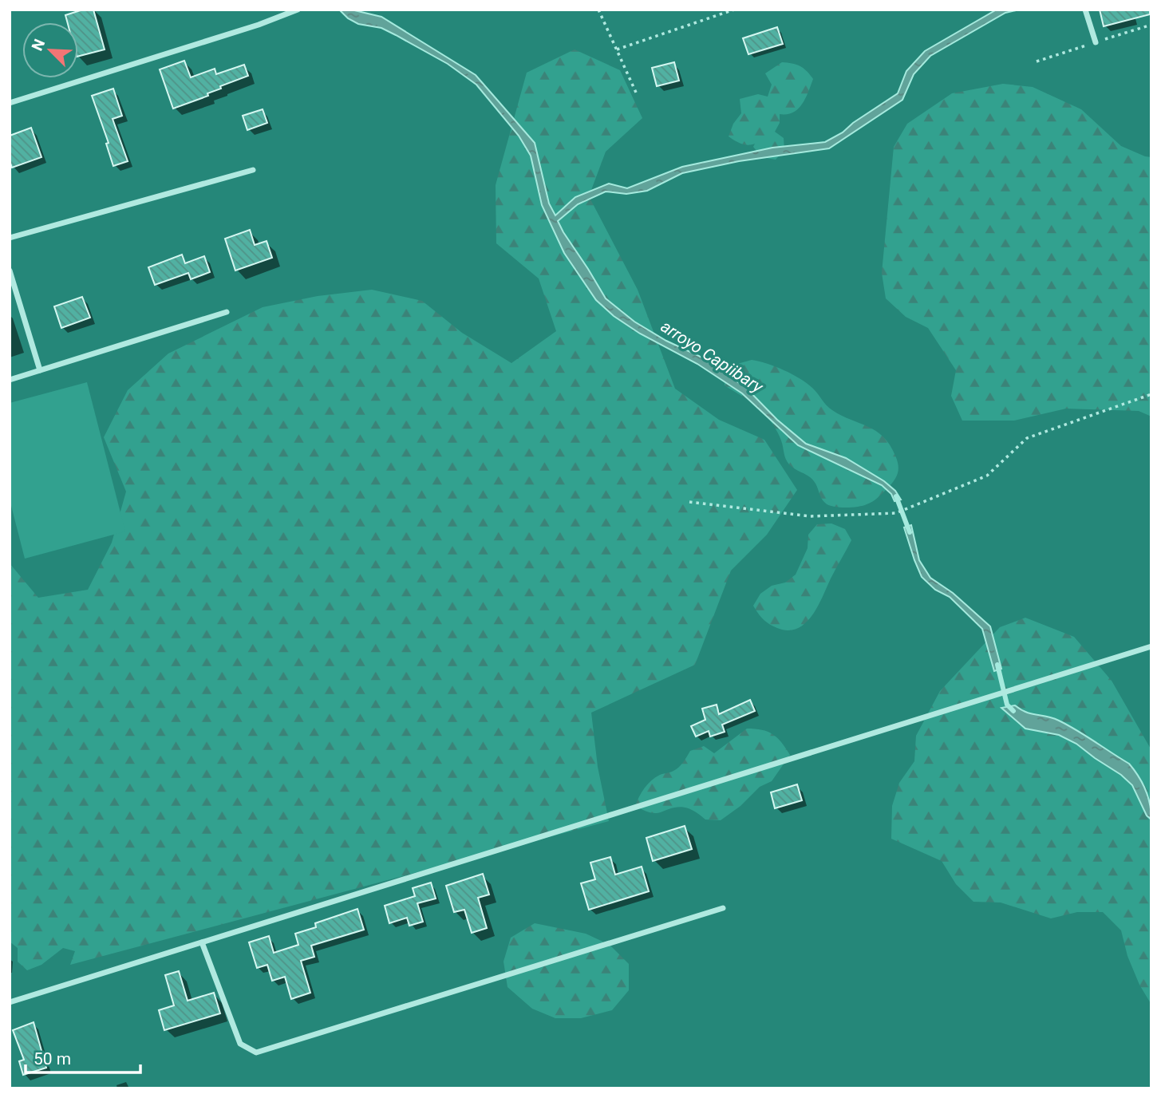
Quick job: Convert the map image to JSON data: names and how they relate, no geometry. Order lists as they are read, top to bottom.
{
  "water": ["arroyo Capiibary"],
  "scale_bar": "50 m",
  "north": "top left"
}
